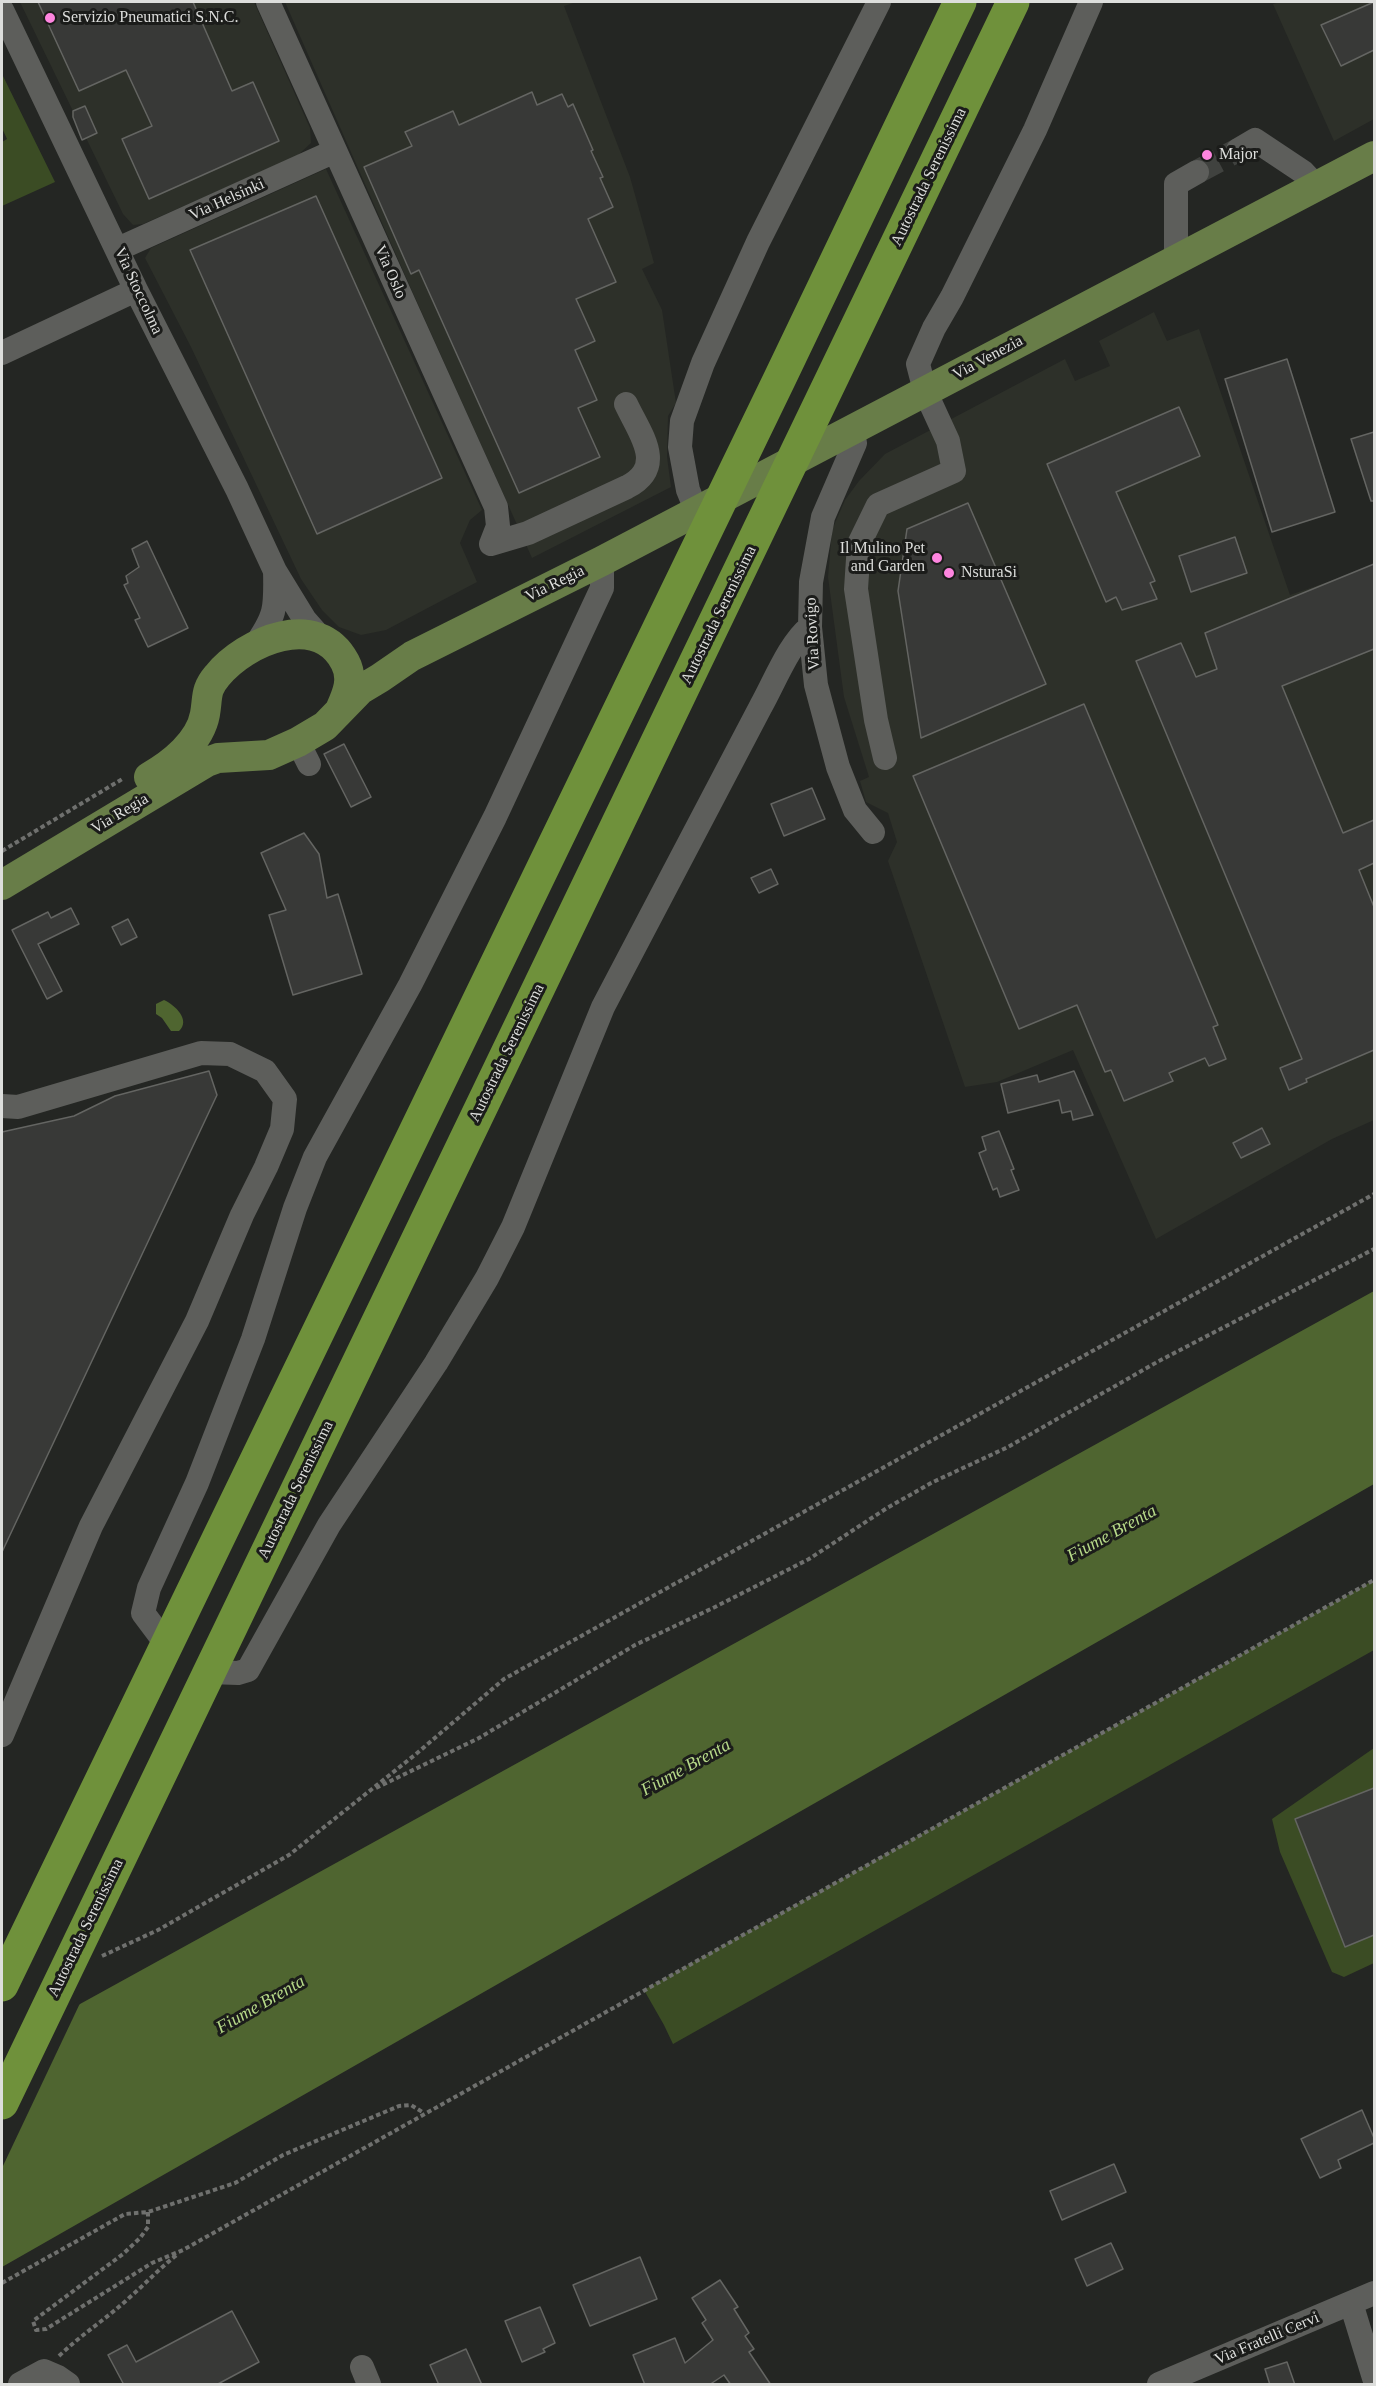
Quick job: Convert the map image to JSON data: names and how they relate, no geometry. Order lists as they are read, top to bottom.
{
  "streets": {
    "highway": ["Autostrada Serenissima"],
    "main road": ["Via Venezia", "Via Regia"],
    "street": [
      "Via Helsinki",
      "Via Oslo",
      "Via Stoccolma",
      "Via Rovigo",
      "Via Fratelli Cervi"
    ]
  },
  "crossings": [
    ["Via Helsinki", "Via Oslo"],
    ["Via Helsinki", "Via Stoccolma"],
    ["Via Stoccolma", "Via Regia"],
    ["Via Venezia", "Via Regia"],
    ["Via Venezia", "Via Rovigo"]
  ],
  "water": ["Fiume Brenta"],
  "places": [
    "Servizio Pneumatici S.N.C.",
    "Major",
    "Il Mulino Pet and Garden",
    "NsturaSi"
  ]
}
